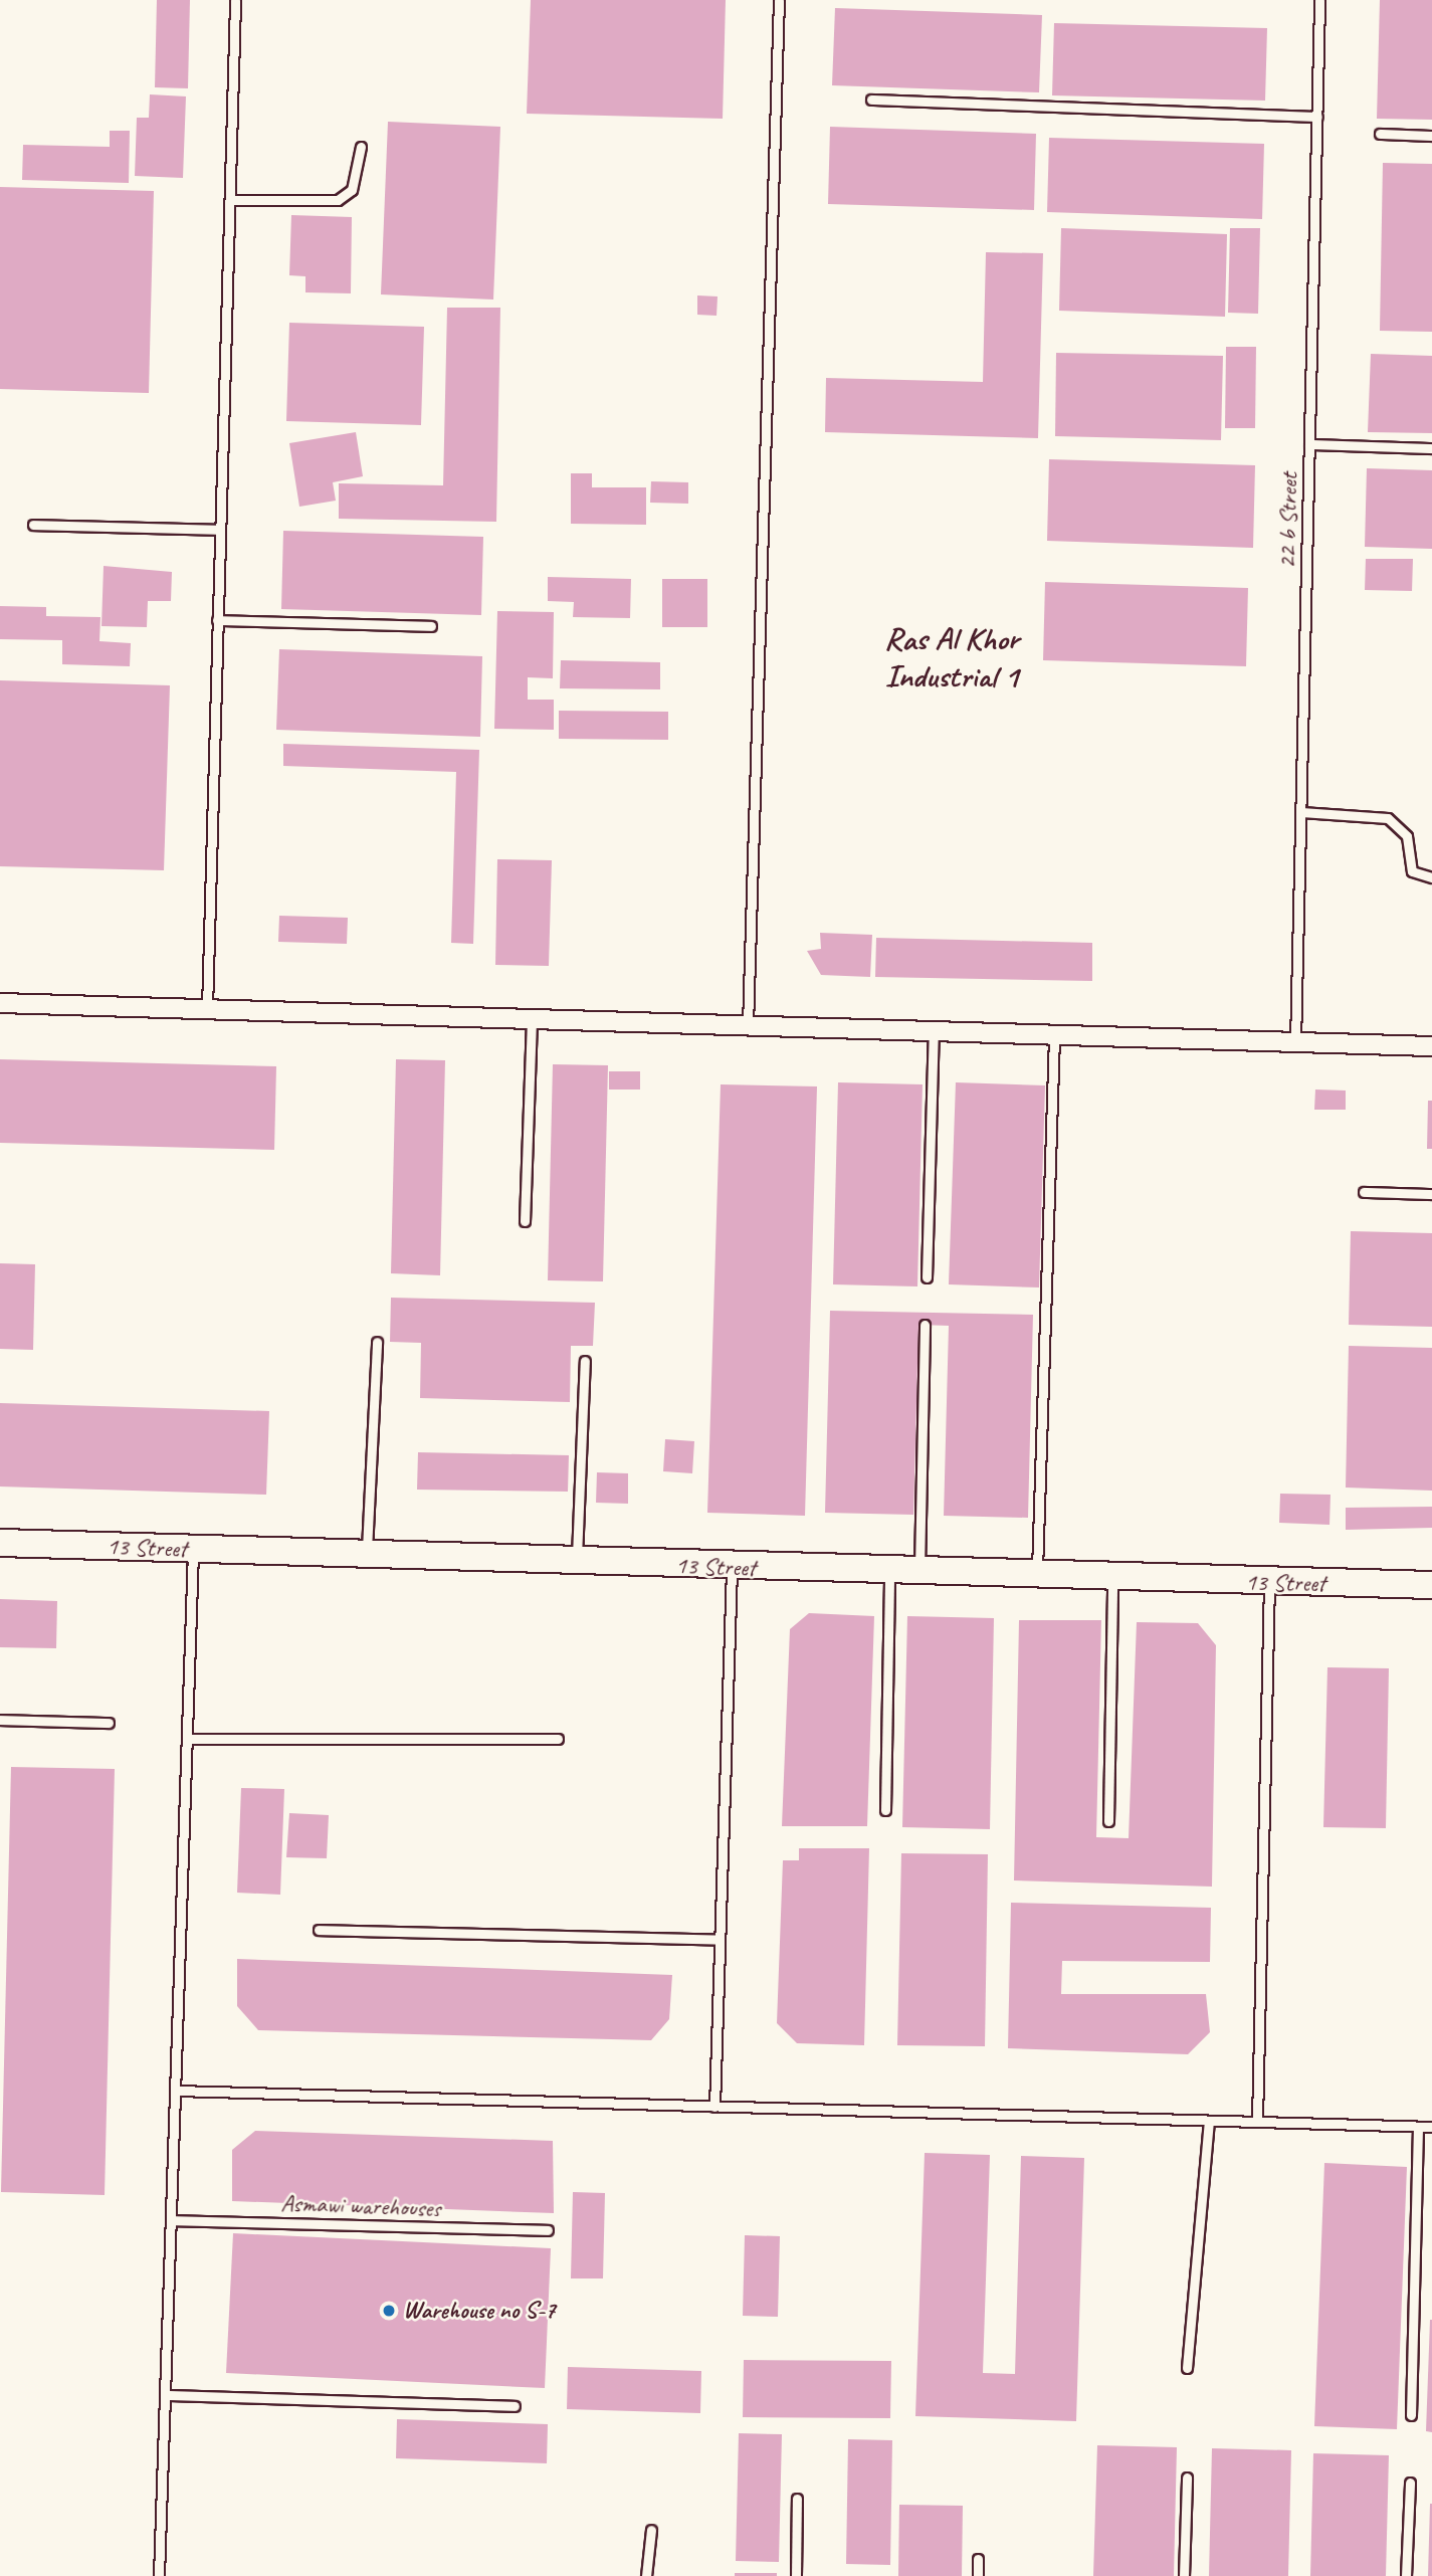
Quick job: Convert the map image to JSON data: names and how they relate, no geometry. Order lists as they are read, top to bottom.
{
  "streets": {
    "street": ["13 Street"],
    "lane": ["22 b Street", "Asmawi warehouses"]
  },
  "districts": ["Ras Al Khor Industrial 1"],
  "places": ["Warehouse no S-7"]
}
